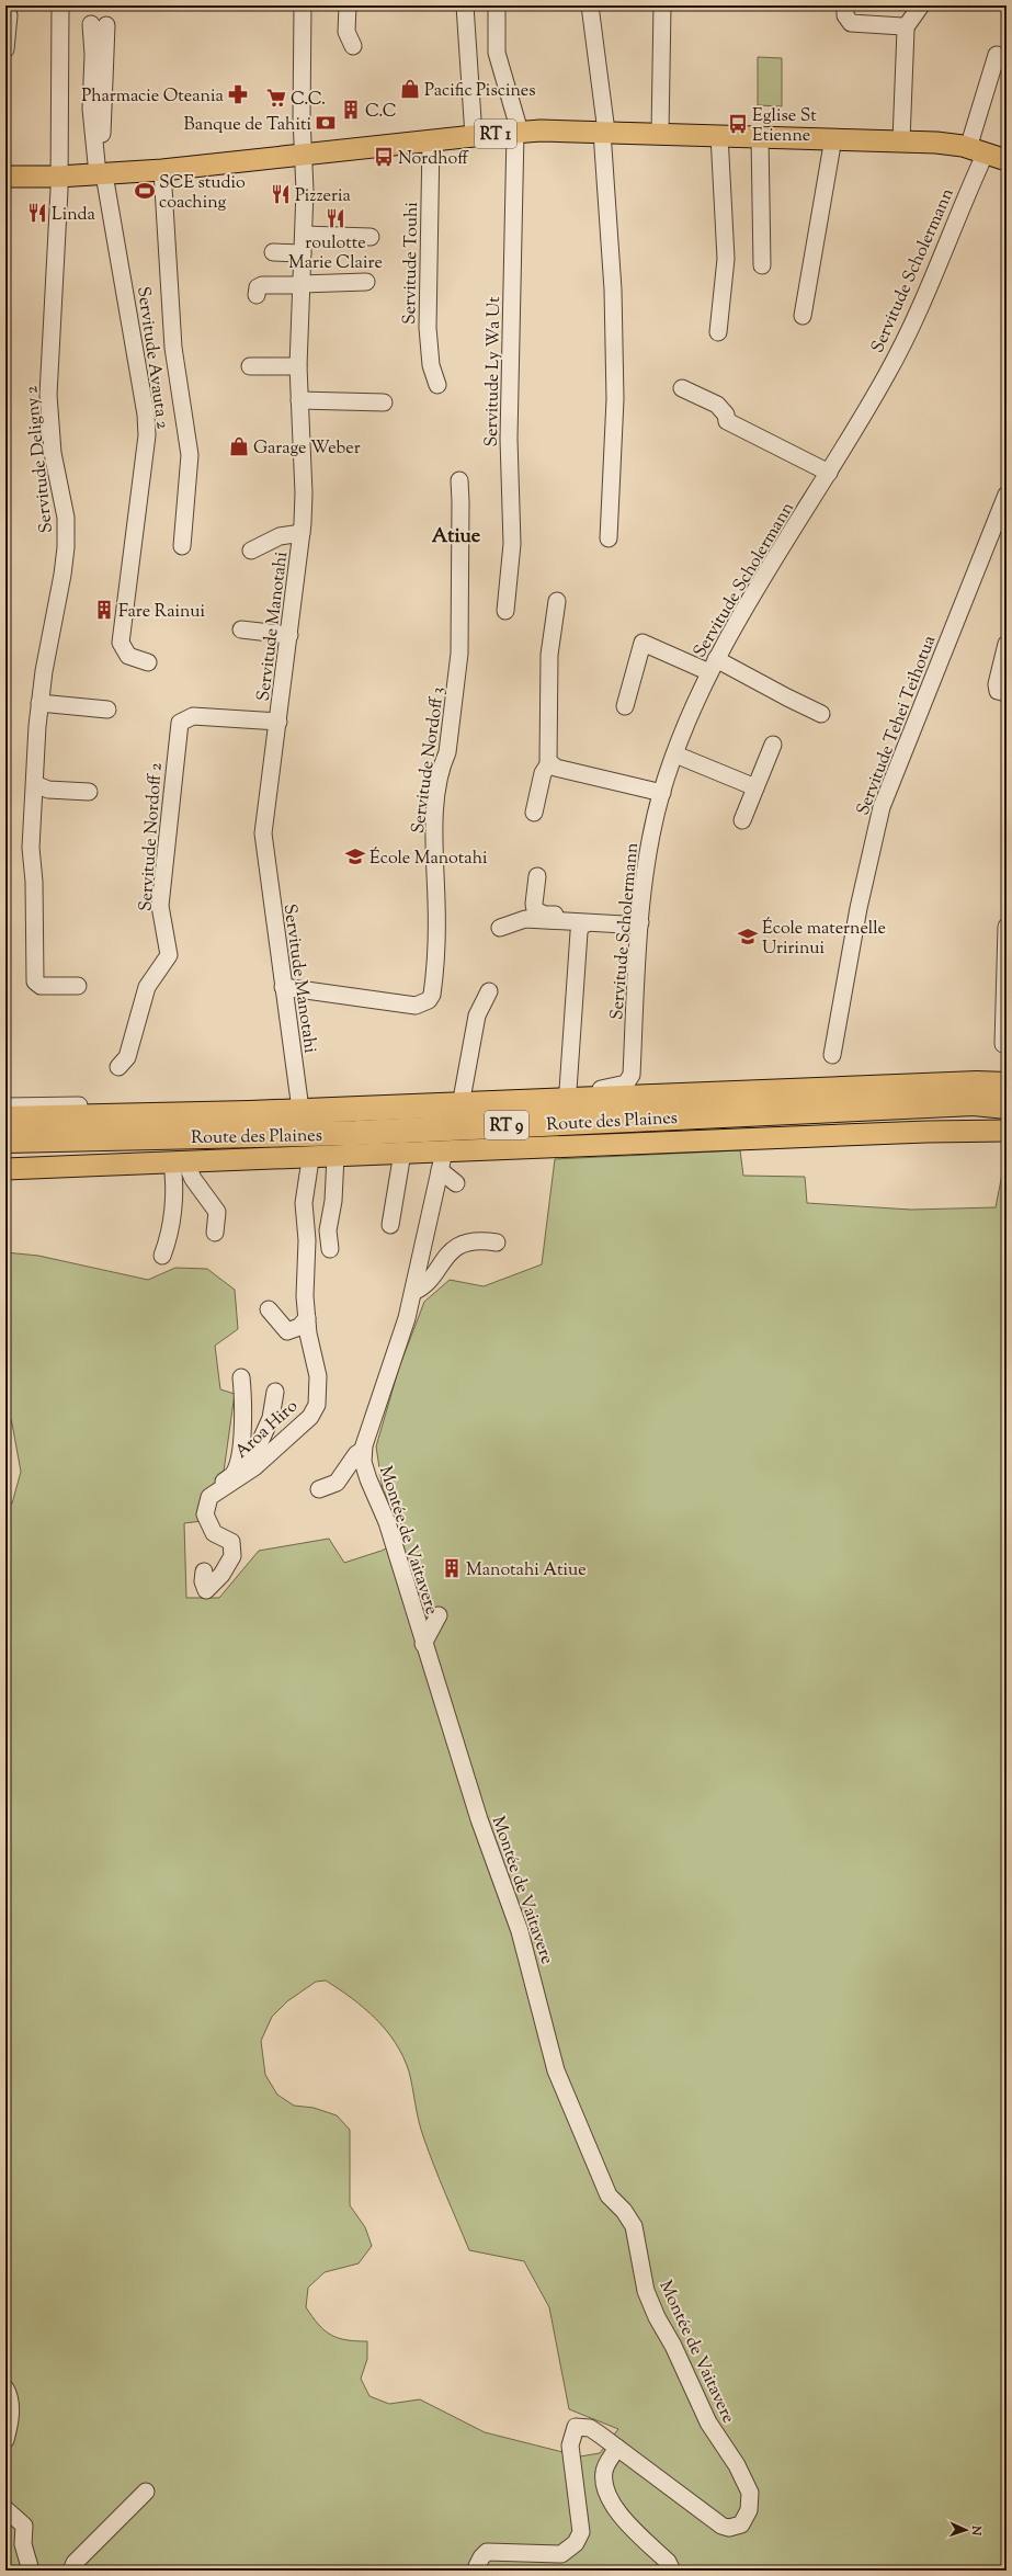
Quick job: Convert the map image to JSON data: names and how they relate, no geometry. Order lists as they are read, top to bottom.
{
  "streets": {
    "highway": ["Route des Plaines", "RT 9"],
    "main road": ["RT 1"],
    "street": [
      "Servitude Touhi",
      "Servitude Scholermann",
      "Servitude Avauta 2",
      "Servitude Ly Wa Ut",
      "Servitude Deligny 2",
      "Servitude Manotahi",
      "Servitude Tehei Teihotua",
      "Servitude Nordoff 3",
      "Servitude Nordoff 2",
      "Aroa Hiro",
      "Montée de Vaitavere"
    ]
  },
  "crossings": [
    ["RT 1", "Servitude Touhi"],
    ["RT 1", "Servitude Scholermann"],
    ["RT 1", "Servitude Avauta 2"],
    ["RT 1", "Servitude Ly Wa Ut"],
    ["RT 1", "Servitude Deligny 2"],
    ["RT 1", "Servitude Manotahi"],
    ["Servitude Manotahi", "Servitude Nordoff 3"],
    ["Servitude Manotahi", "Servitude Nordoff 2"],
    ["Route des Plaines", "Aroa Hiro"],
    ["Route des Plaines", "Montée de Vaitavere"]
  ],
  "districts": ["Atiue"],
  "places": {
    "shop": ["Pacific Piscines", "Garage Weber"],
    "pharmacy": ["Pharmacie Oteania"],
    "supermarket": ["C.C."],
    "building": ["C.C", "Fare Rainui", "Manotahi Atiue"],
    "bank": ["Banque de Tahiti"],
    "bus stop": ["Eglise St Etienne", "Nordhoff"],
    "sports": ["SCE studio coaching"],
    "restaurant": ["Pizzeria", "Linda", "roulotte Marie Claire"],
    "school or university": ["École Manotahi", "École maternelle Uririnui"]
  },
  "north": "right"
}
